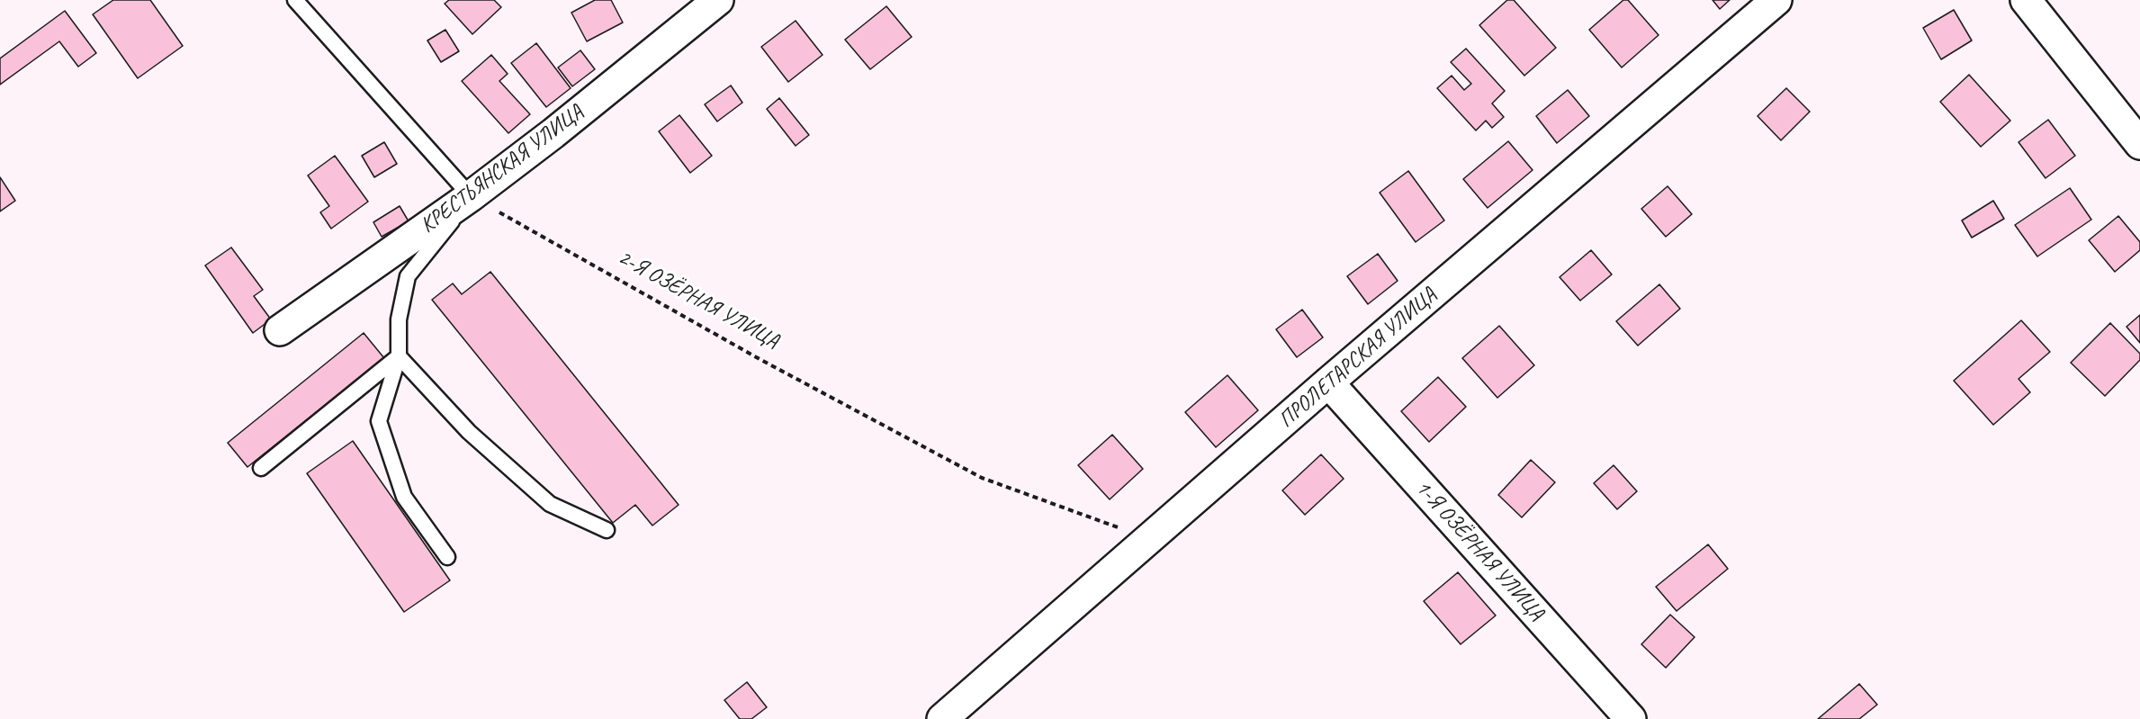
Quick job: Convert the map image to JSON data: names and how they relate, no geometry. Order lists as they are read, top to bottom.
{
  "streets": {
    "street": ["КРЕСТЬЯНСКАЯ УЛИЦА", "ПРОЛЕТАРСКАЯ УЛИЦА", "1-Я ОЗЁРНАЯ УЛИЦА"],
    "path": ["2-Я ОЗЁРНАЯ УЛИЦА"]
  },
  "crossings": [
    ["КРЕСТЬЯНСКАЯ УЛИЦА", "2-Я ОЗЁРНАЯ УЛИЦА"],
    ["2-Я ОЗЁРНАЯ УЛИЦА", "ПРОЛЕТАРСКАЯ УЛИЦА"],
    ["ПРОЛЕТАРСКАЯ УЛИЦА", "1-Я ОЗЁРНАЯ УЛИЦА"]
  ]
}
